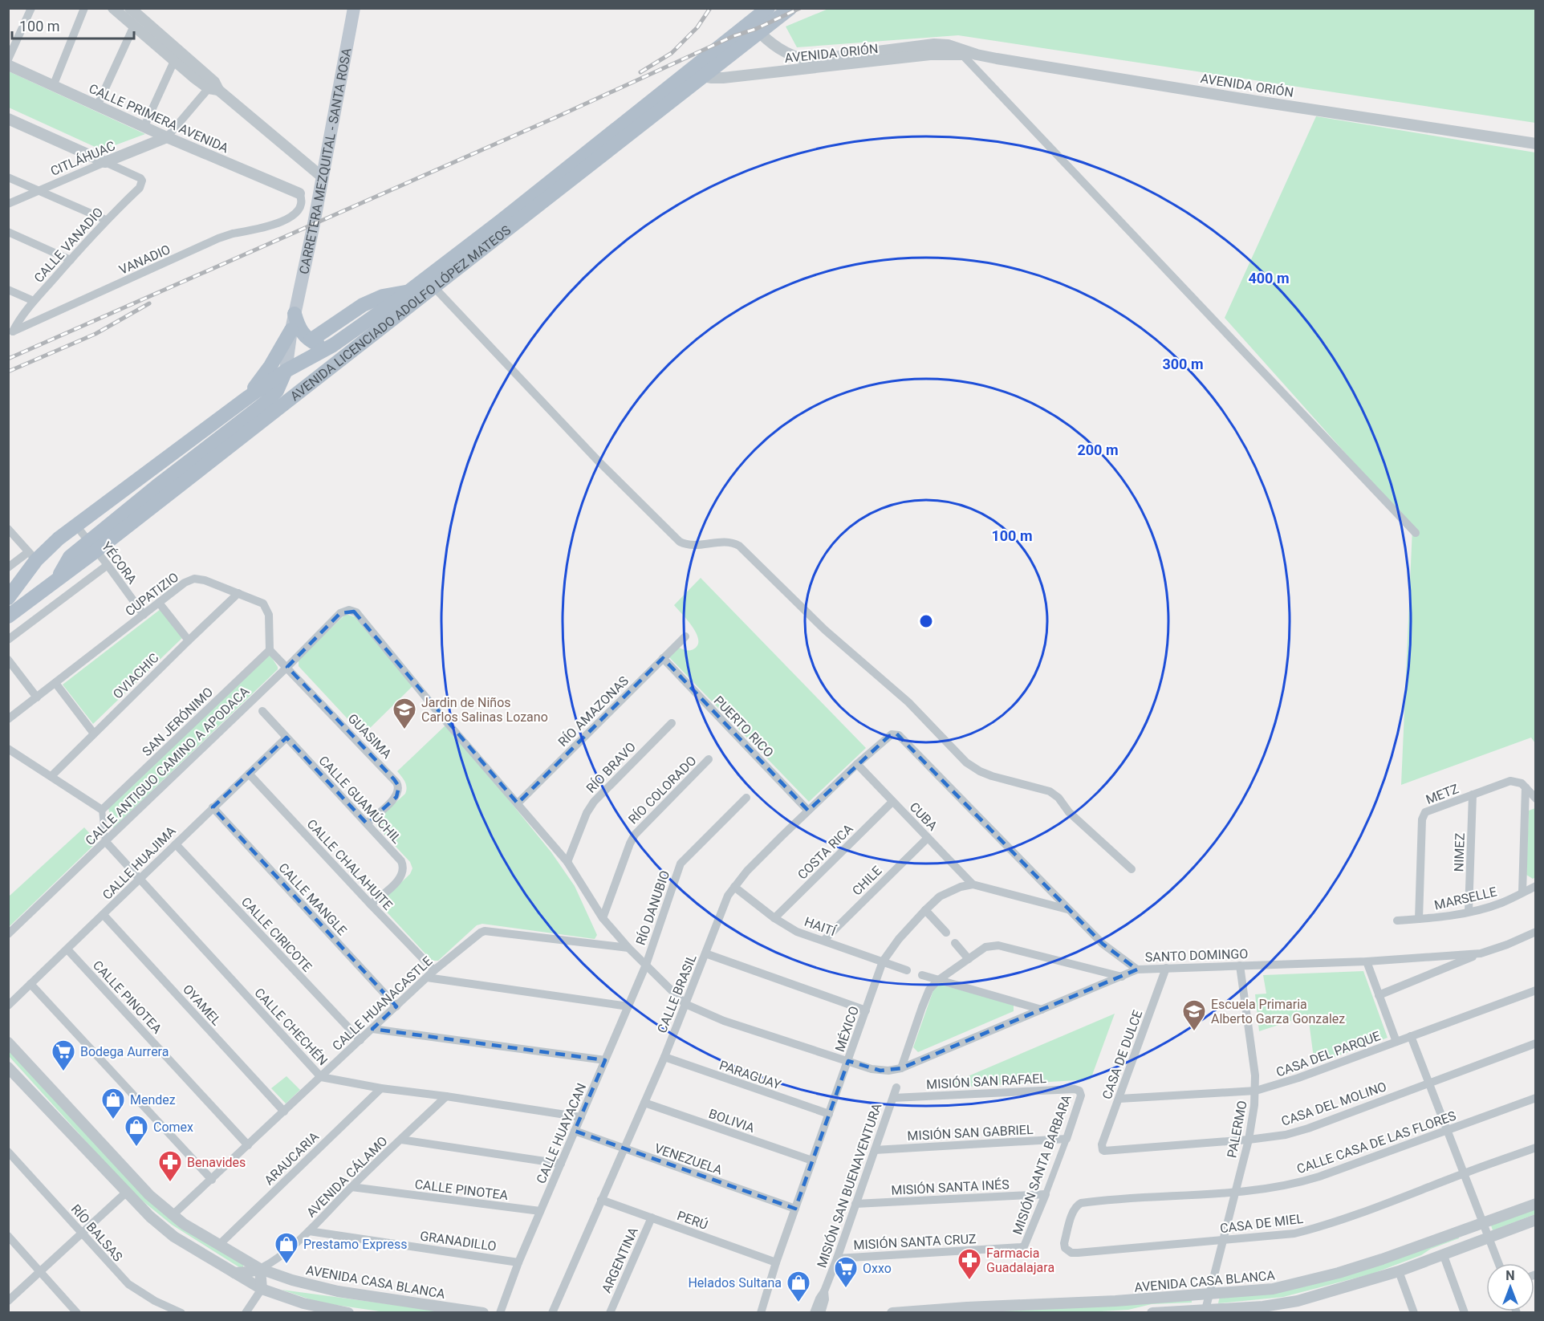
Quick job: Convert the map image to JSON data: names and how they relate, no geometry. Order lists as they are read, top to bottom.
{
  "streets": {
    "main road": ["CARRETERA MEZQUITAL - SANTA ROSA", "AVENIDA LICENCIADO ADOLFO LÓPEZ MATEOS"],
    "street": [
      "AVENIDA ORIÓN",
      "CALLE PRIMERA AVENIDA",
      "CITLÁHUAC",
      "CALLE VANADIO",
      "VANADIO",
      "YÉCORA",
      "CUPATIZIO",
      "OVIACHIC",
      "RÍO AMAZONAS",
      "SAN JERÓNIMO",
      "PUERTO RICO",
      "GUASIMA",
      "CALLE ANTIGUO CAMINO A APODACA",
      "RÍO BRAVO",
      "RÍO COLORADO",
      "METZ",
      "CALLE GUAMÚCHIL",
      "CUBA",
      "COSTA RICA",
      "NIMEZ",
      "CALLE HUAJIMA",
      "CALLE CHALAHUITE",
      "CHILE",
      "MARSELLE",
      "CALLE MANGLE",
      "RÍO DANUBIO",
      "HAITÍ",
      "CALLE CIRICOTE",
      "SANTO DOMINGO",
      "CALLE BRASIL",
      "CALLE PINOTEA",
      "CALLE HUANACASTLE",
      "OYAMEL",
      "CALLE CHECHÉN",
      "MÉXICO",
      "CASA DEL PARQUE",
      "CASA DE DULCE",
      "PARAGUAY",
      "MISIÓN SAN RAFAEL",
      "CASA DEL MOLINO",
      "BOLIVIA",
      "PALERMO",
      "MISIÓN SAN GABRIEL",
      "CALLE HUAYACAN",
      "CALLE CASA DE LAS FLORES",
      "ARAUCARIA",
      "VENEZUELA",
      "MISIÓN SANTA BARBARA",
      "AVENIDA CÁLAMO",
      "MISIÓN SAN BUENAVENTURA",
      "MISIÓN SANTA INÉS",
      "PERÚ",
      "CASA DE MIEL",
      "RÍO BALSAS",
      "GRANADILLO",
      "MISIÓN SANTA CRUZ",
      "ARGENTINA",
      "AVENIDA CASA BLANCA"
    ]
  },
  "crossings": [
    ["AVENIDA ORIÓN", "AVENIDA LICENCIADO ADOLFO LÓPEZ MATEOS"],
    ["CALLE PRIMERA AVENIDA", "CITLÁHUAC"],
    ["CALLE PRIMERA AVENIDA", "VANADIO"],
    ["CITLÁHUAC", "CALLE VANADIO"],
    ["CARRETERA MEZQUITAL - SANTA ROSA", "AVENIDA LICENCIADO ADOLFO LÓPEZ MATEOS"],
    ["CALLE VANADIO", "VANADIO"],
    ["AVENIDA LICENCIADO ADOLFO LÓPEZ MATEOS", "YÉCORA"],
    ["YÉCORA", "CUPATIZIO"],
    ["CUPATIZIO", "OVIACHIC"],
    ["CUPATIZIO", "SAN JERÓNIMO"],
    ["RÍO AMAZONAS", "PUERTO RICO"],
    ["RÍO AMAZONAS", "CALLE ANTIGUO CAMINO A APODACA"],
    ["PUERTO RICO", "CALLE BRASIL"],
    ["GUASIMA", "CALLE ANTIGUO CAMINO A APODACA"],
    ["GUASIMA", "CALLE GUAMÚCHIL"],
    ["CALLE ANTIGUO CAMINO A APODACA", "CALLE CHECHÉN"],
    ["METZ", "NIMEZ"],
    ["METZ", "MARSELLE"],
    ["CALLE GUAMÚCHIL", "CALLE HUAJIMA"],
    ["CALLE GUAMÚCHIL", "CALLE CHALAHUITE"],
    ["CUBA", "COSTA RICA"],
    ["CUBA", "CHILE"],
    ["CUBA", "CALLE BRASIL"],
    ["CUBA", "MÉXICO"],
    ["COSTA RICA", "HAITÍ"],
    ["NIMEZ", "MARSELLE"],
    ["CALLE HUAJIMA", "CALLE CHALAHUITE"],
    ["CALLE HUAJIMA", "CALLE MANGLE"],
    ["CALLE HUAJIMA", "CALLE CIRICOTE"],
    ["CALLE HUAJIMA", "CALLE PINOTEA"],
    ["CALLE HUAJIMA", "OYAMEL"],
    ["CALLE HUAJIMA", "CALLE CHECHÉN"],
    ["CALLE CHALAHUITE", "CALLE HUANACASTLE"],
    ["CHILE", "HAITÍ"],
    ["CALLE MANGLE", "CALLE HUANACASTLE"],
    ["RÍO DANUBIO", "CALLE HUAYACAN"],
    ["HAITÍ", "CALLE BRASIL"],
    ["HAITÍ", "MÉXICO"],
    ["CALLE CIRICOTE", "CALLE HUANACASTLE"],
    ["SANTO DOMINGO", "CALLE BRASIL"],
    ["SANTO DOMINGO", "CASA DE DULCE"],
    ["SANTO DOMINGO", "PALERMO"],
    ["CALLE BRASIL", "PARAGUAY"],
    ["CALLE BRASIL", "BOLIVIA"],
    ["CALLE BRASIL", "VENEZUELA"],
    ["CALLE BRASIL", "PERÚ"],
    ["CALLE PINOTEA", "CALLE HUANACASTLE"],
    ["CALLE PINOTEA", "CALLE HUAYACAN"],
    ["CALLE PINOTEA", "AVENIDA CÁLAMO"],
    ["CALLE HUANACASTLE", "OYAMEL"],
    ["CALLE HUANACASTLE", "CALLE CHECHÉN"],
    ["CALLE HUANACASTLE", "AVENIDA CASA BLANCA"],
    ["CALLE CHECHÉN", "CALLE HUAYACAN"],
    ["CALLE CHECHÉN", "ARAUCARIA"],
    ["CALLE CHECHÉN", "AVENIDA CÁLAMO"],
    ["MÉXICO", "PARAGUAY"],
    ["MÉXICO", "BOLIVIA"],
    ["MÉXICO", "VENEZUELA"],
    ["MÉXICO", "PERÚ"],
    ["CASA DEL PARQUE", "CASA DE DULCE"],
    ["CASA DEL PARQUE", "PALERMO"],
    ["CASA DE DULCE", "CASA DEL MOLINO"],
    ["MISIÓN SAN RAFAEL", "MISIÓN SANTA BARBARA"],
    ["MISIÓN SAN RAFAEL", "MISIÓN SAN BUENAVENTURA"],
    ["CASA DEL MOLINO", "PALERMO"],
    ["PALERMO", "CALLE CASA DE LAS FLORES"],
    ["PALERMO", "CASA DE MIEL"],
    ["PALERMO", "AVENIDA CASA BLANCA"],
    ["MISIÓN SAN GABRIEL", "MISIÓN SANTA BARBARA"],
    ["MISIÓN SAN GABRIEL", "MISIÓN SAN BUENAVENTURA"],
    ["CALLE HUAYACAN", "VENEZUELA"],
    ["CALLE HUAYACAN", "GRANADILLO"],
    ["CALLE CASA DE LAS FLORES", "CASA DE MIEL"],
    ["ARAUCARIA", "AVENIDA CASA BLANCA"],
    ["MISIÓN SANTA BARBARA", "MISIÓN SANTA INÉS"],
    ["MISIÓN SANTA BARBARA", "MISIÓN SANTA CRUZ"],
    ["AVENIDA CÁLAMO", "GRANADILLO"],
    ["AVENIDA CÁLAMO", "AVENIDA CASA BLANCA"],
    ["MISIÓN SAN BUENAVENTURA", "MISIÓN SANTA INÉS"],
    ["MISIÓN SAN BUENAVENTURA", "MISIÓN SANTA CRUZ"],
    ["PERÚ", "ARGENTINA"]
  ],
  "places": {
    "school or university": ["Jardin de Niños Carlos Salinas Lozano", "Escuela Primaria Alberto Garza Gonzalez"],
    "supermarket": ["Bodega Aurrera", "Oxxo"],
    "shop": [
      "Mendez",
      "Comex",
      "Prestamo Express",
      "Helados Sultana"
    ],
    "pharmacy": ["Benavides", "Farmacia Guadalajara"]
  },
  "scale_bar": "100 m",
  "north": "top",
  "rings": [
    "400 m",
    "300 m",
    "200 m",
    "100 m"
  ]
}
